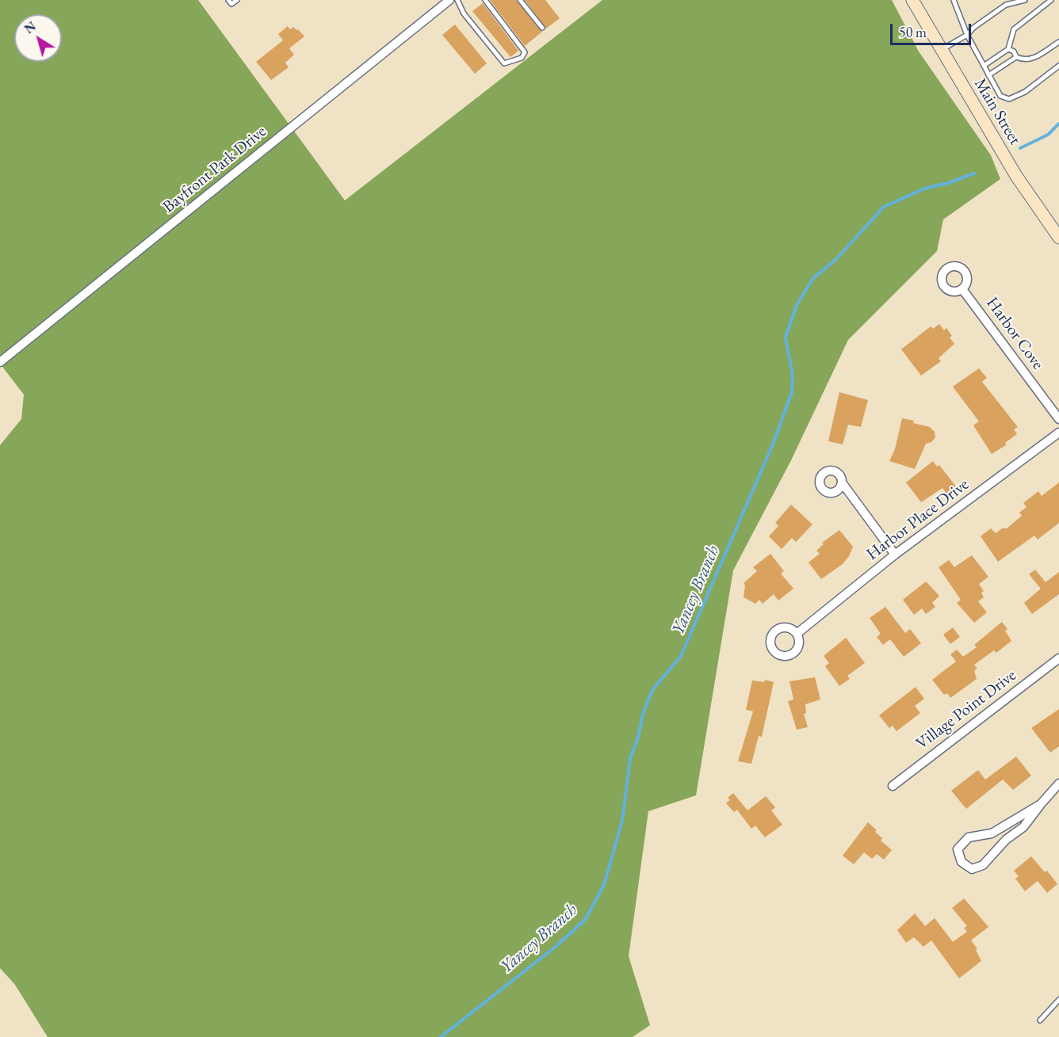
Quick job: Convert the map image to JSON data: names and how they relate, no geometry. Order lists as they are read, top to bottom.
{
  "streets": {
    "main road": ["Main Street"],
    "street": [
      "Bayfront Park Drive",
      "Harbor Cove",
      "Harbor Place Drive",
      "Village Point Drive"
    ]
  },
  "water": ["Yancey Branch"],
  "scale_bar": "50 m",
  "north": "top left"
}
